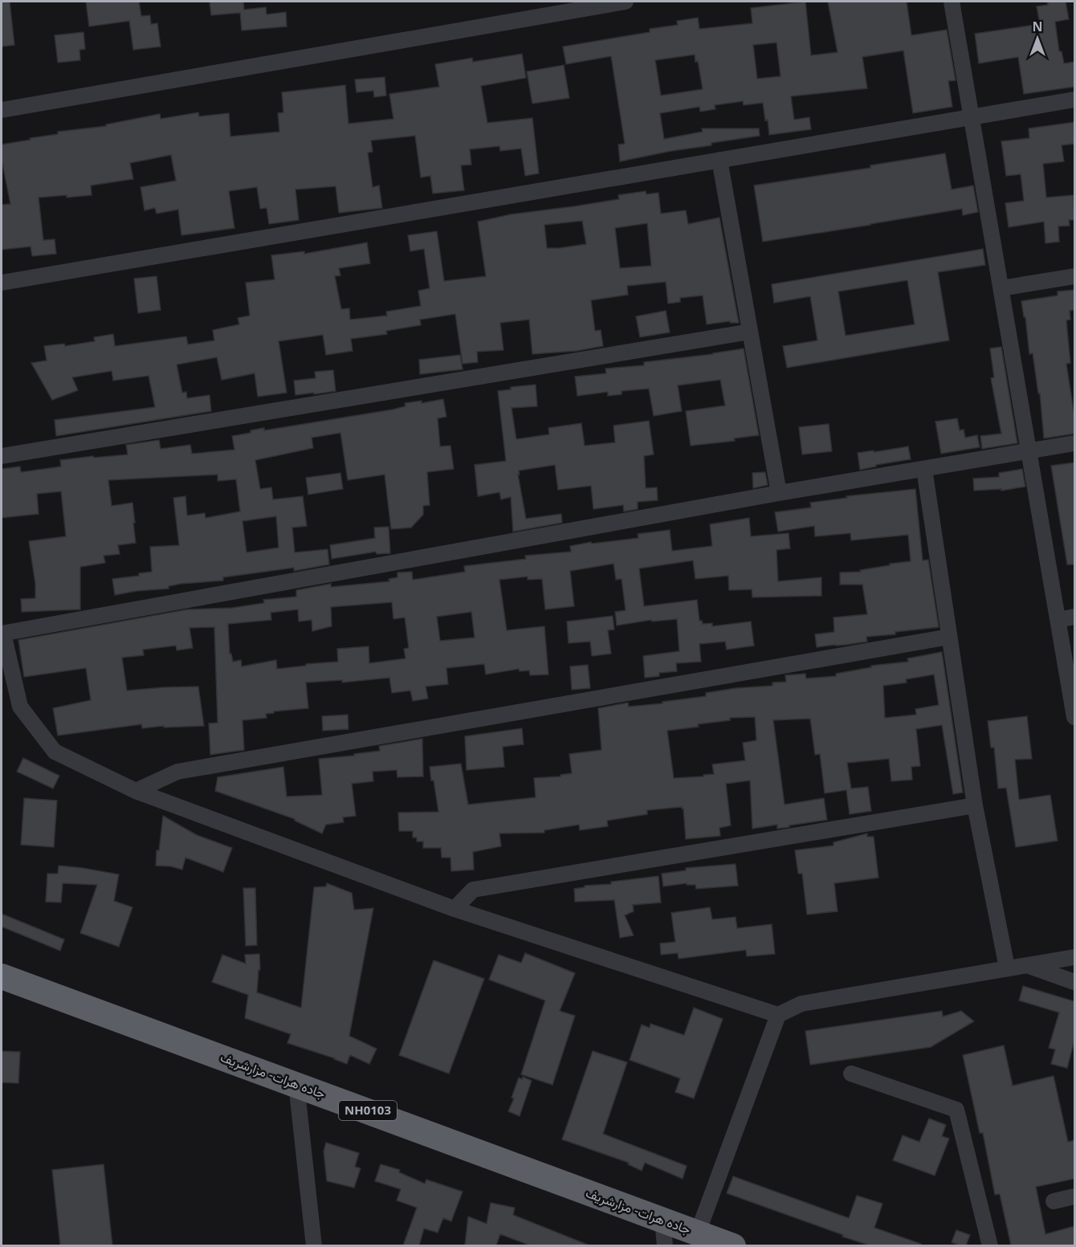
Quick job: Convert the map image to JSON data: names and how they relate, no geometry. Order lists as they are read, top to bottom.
{
  "streets": {
    "highway": ["جاده هرات- مزارشریف", "NH0103"]
  },
  "north": "top"
}
